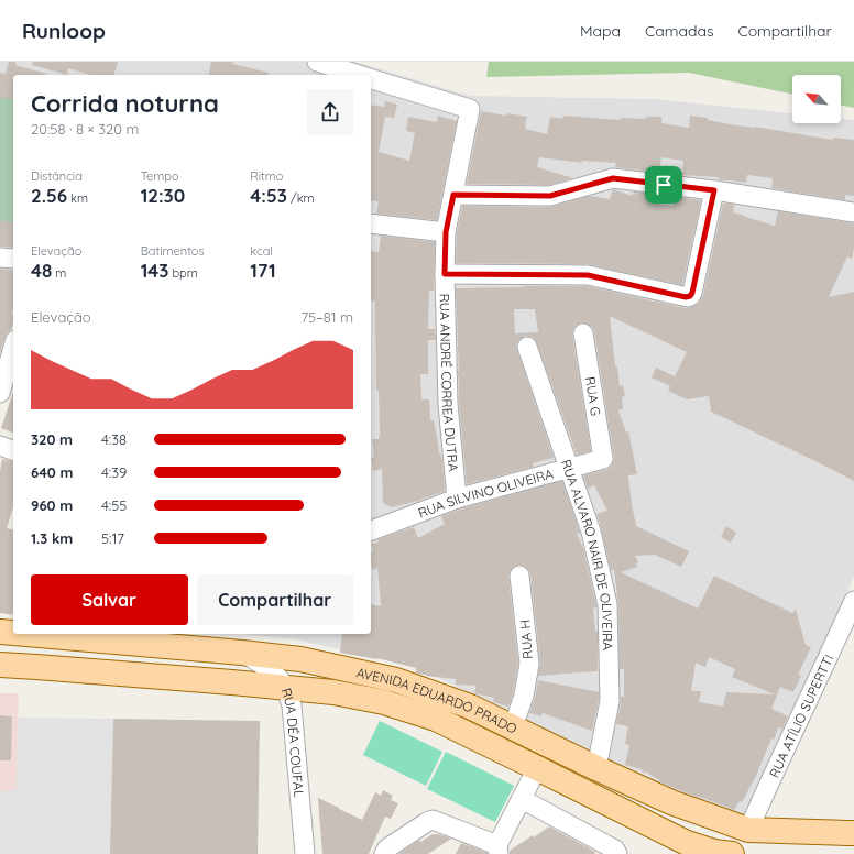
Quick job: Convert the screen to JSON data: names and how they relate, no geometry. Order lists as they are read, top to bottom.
{
  "streets": {
    "main road": ["AVENIDA EDUARDO PRADO"],
    "street": [
      "RUA ANDRÉ CORREA DUTRA",
      "RUA G",
      "RUA SILVINO OLIVEIRA",
      "RUA ALVARO NAIR DE OLIVEIRA",
      "RUA H",
      "RUA ATÍLIO SUPERTTI",
      "RUA DÉA COUFAL"
    ]
  },
  "crossings": [
    ["RUA ANDRÉ CORREA DUTRA", "RUA SILVINO OLIVEIRA"],
    ["RUA G", "RUA SILVINO OLIVEIRA"],
    ["RUA SILVINO OLIVEIRA", "RUA ALVARO NAIR DE OLIVEIRA"],
    ["RUA ALVARO NAIR DE OLIVEIRA", "AVENIDA EDUARDO PRADO"],
    ["RUA H", "AVENIDA EDUARDO PRADO"],
    ["AVENIDA EDUARDO PRADO", "RUA ATÍLIO SUPERTTI"],
    ["AVENIDA EDUARDO PRADO", "RUA DÉA COUFAL"]
  ],
  "north": "top left",
  "page": {
    "header": "Runloop",
    "nav": ["Mapa", "Camadas", "Compartilhar"],
    "heading": ["Corrida noturna", "20:58 · 8 × 320 m"],
    "stats": [
      ["Distância", "2.56 km"],
      ["Tempo", "12:30"],
      ["Ritmo", "4:53 /km"],
      ["Elevação", "48 m"],
      ["Batimentos", "143 bpm"],
      ["kcal", "171"]
    ],
    "chart": ["Elevação", "75–81 m"],
    "list": [
      {
        "name": "320 m",
        "note": "4:38"
      },
      {
        "name": "640 m",
        "note": "4:39"
      },
      {
        "name": "960 m",
        "note": "4:55"
      },
      {
        "name": "1.3 km",
        "note": "5:17"
      }
    ],
    "buttons": ["Salvar", "Compartilhar"]
  }
}
